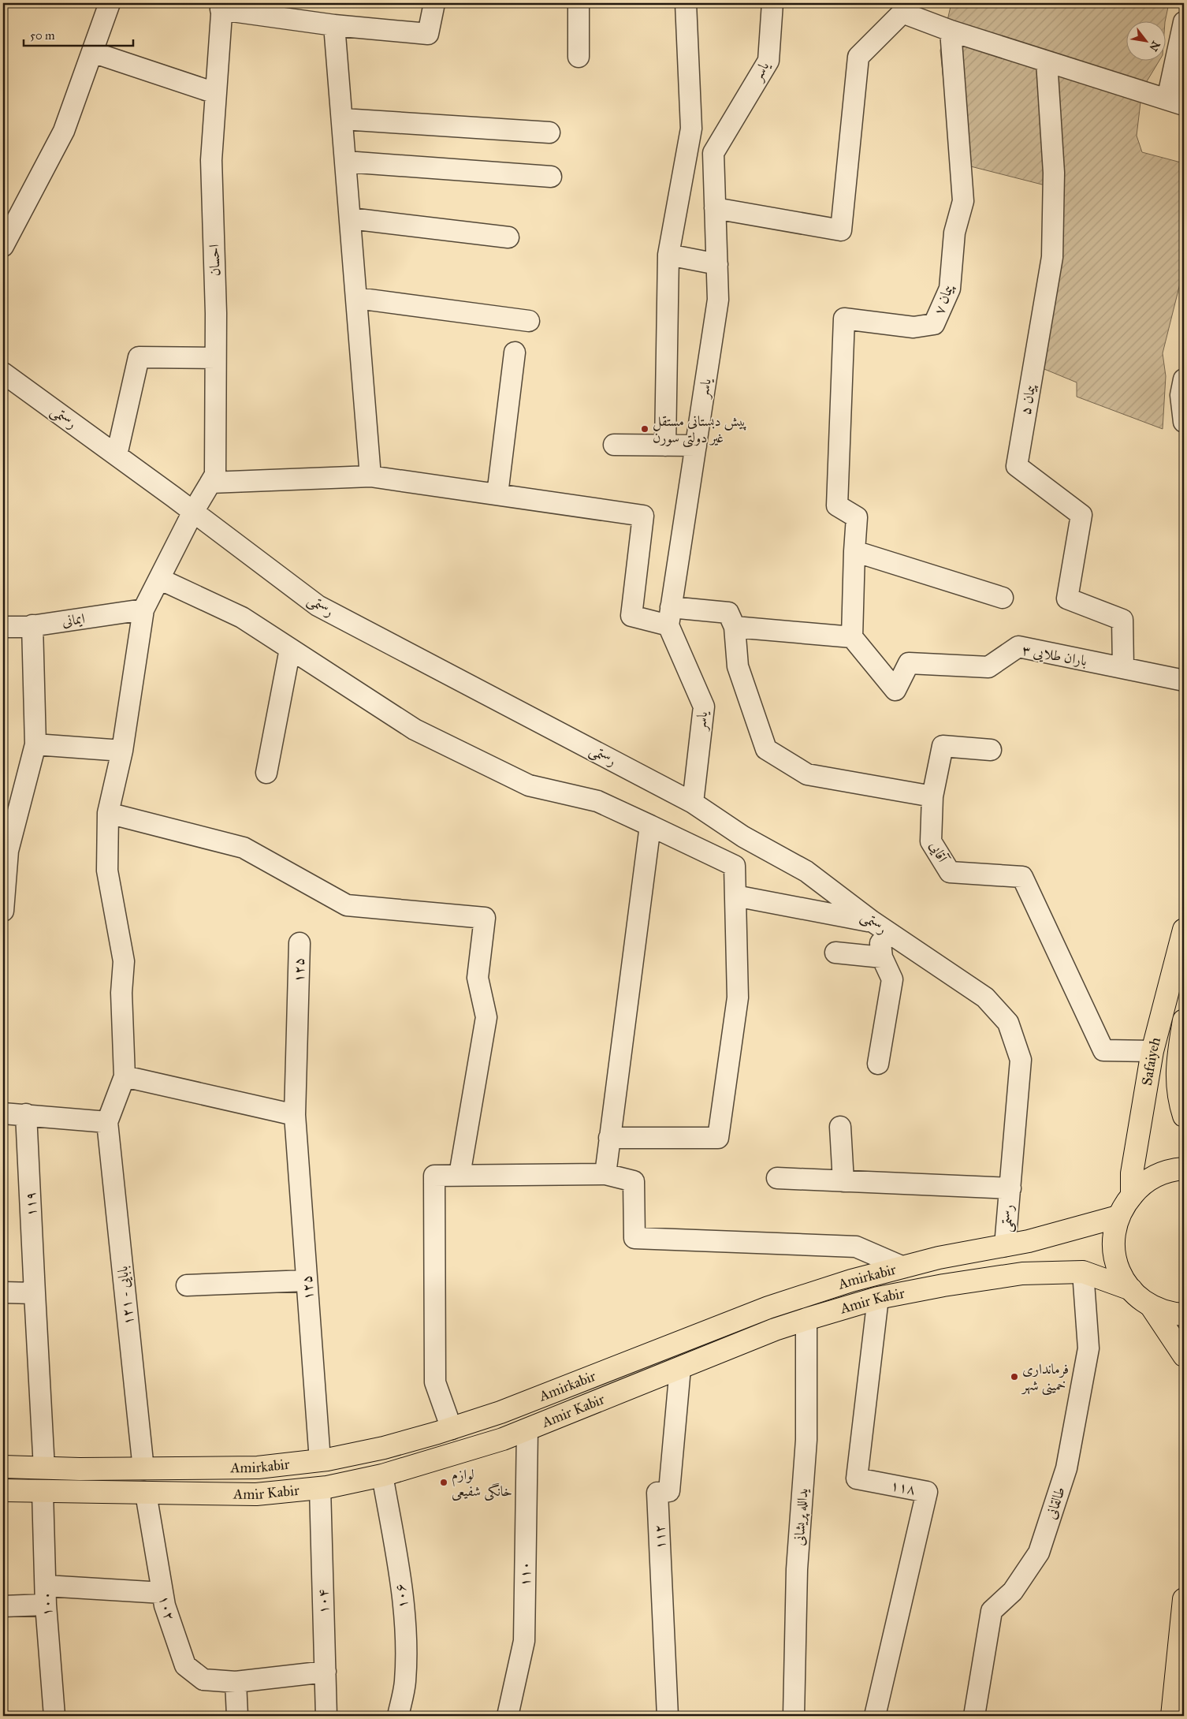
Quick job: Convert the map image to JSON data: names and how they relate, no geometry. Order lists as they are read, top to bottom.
{
  "streets": {
    "main road": ["Safaiyeh", "Amirkabir", "Amir Kabir"],
    "street": [
      "یاسر",
      "احسان",
      "پیمان ۷",
      "پیمان ۵",
      "رستمی",
      "ایمانی",
      "باران طلایی ۳",
      "آقایی",
      "۱۲۵",
      "۱۱۹",
      "بابایی - ۱۲۱",
      "۱۱۸",
      "طالقانی",
      "یدالله پریشانی",
      "۱۱۲",
      "۱۱۰",
      "۱۰۶",
      "۱۰۴",
      "۱۰۰",
      "۱۰۲"
    ]
  },
  "crossings": [
    ["یاسر", "رستمی"],
    ["احسان", "رستمی"],
    ["احسان", "ایمانی"],
    ["پیمان ۵", "باران طلایی ۳"],
    ["رستمی", "Amirkabir"],
    ["آقایی", "Safaiyeh"],
    ["۱۲۵", "Amirkabir"],
    ["۱۱۹", "Amirkabir"],
    ["Amirkabir", "بابایی - ۱۲۱"],
    ["Amir Kabir", "۱۱۸"],
    ["Amir Kabir", "طالقانی"],
    ["Amir Kabir", "یدالله پریشانی"],
    ["Amir Kabir", "۱۱۲"],
    ["Amir Kabir", "۱۱۰"],
    ["Amir Kabir", "۱۰۶"],
    ["Amir Kabir", "۱۰۴"],
    ["Amir Kabir", "۱۰۰"],
    ["Amir Kabir", "۱۰۲"],
    ["۱۰۴", "۱۰۲"]
  ],
  "places": ["پیش دبستانی مستقل غیر دولتی سورن", "فرمانداری خمینی شهر", "لوازم خانگی شفیعی"],
  "scale_bar": "50 m",
  "north": "bottom right"
}
